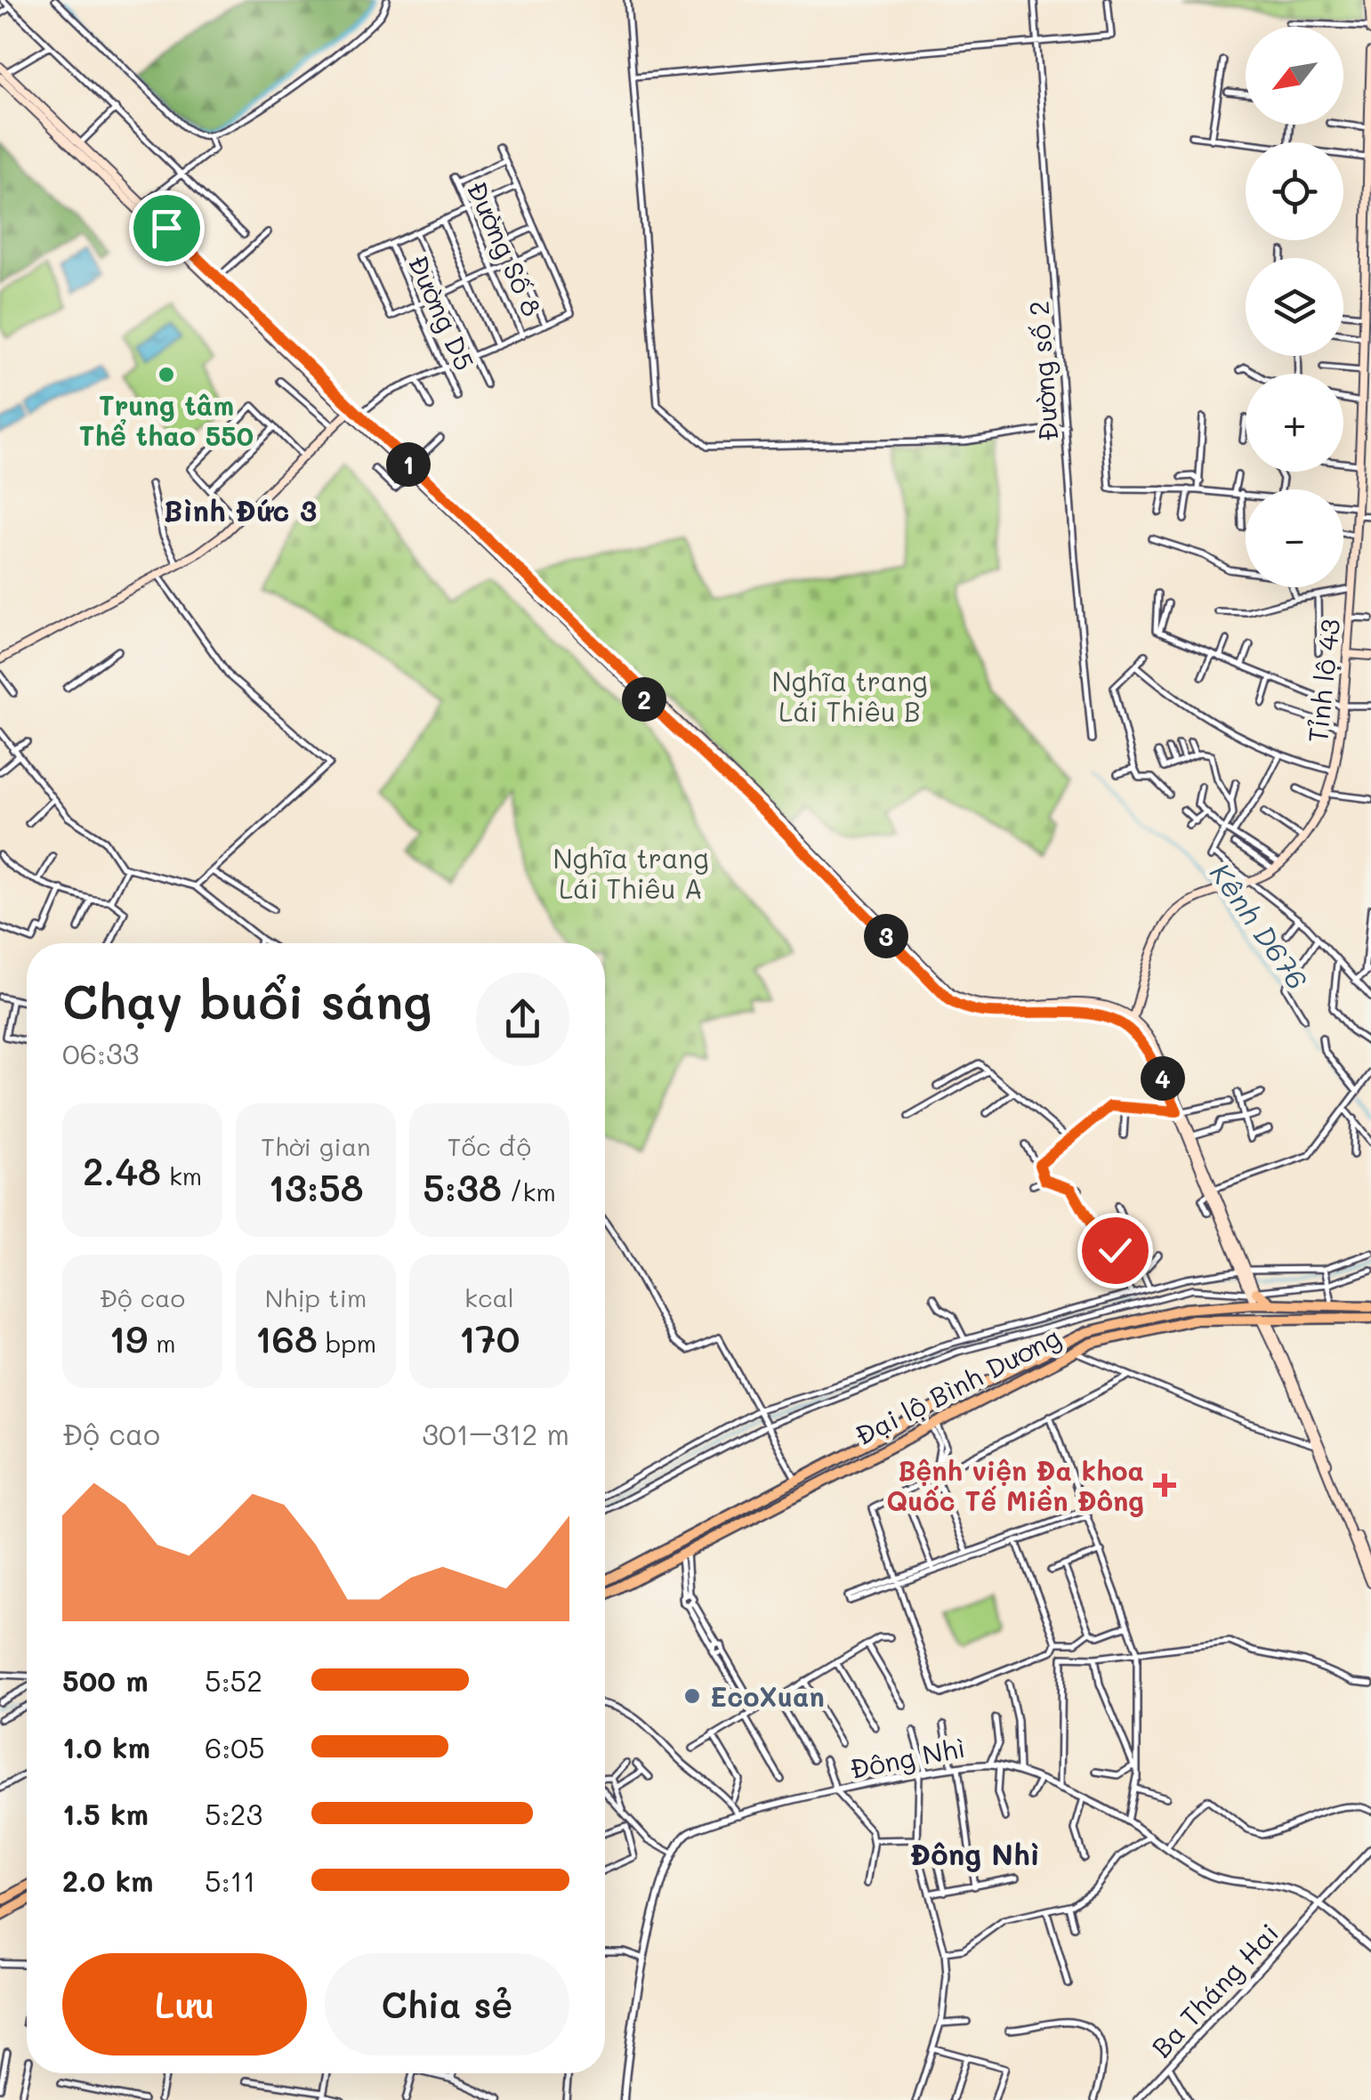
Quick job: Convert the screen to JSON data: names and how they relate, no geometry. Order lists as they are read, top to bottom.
{
  "streets": {
    "highway": ["Đại lộ Bình Dương"],
    "main road": ["Tỉnh lộ 43"],
    "street": [
      "Đường Số 8",
      "Đường D5",
      "Đường số 2",
      "Đông Nhì",
      "Ba Tháng Hai"
    ]
  },
  "crossings": [
    ["Đông Nhì", "Ba Tháng Hai"]
  ],
  "districts": ["Bình Đức 3", "Đông Nhì"],
  "water": ["Kênh D676"],
  "parks": ["Nghĩa trang Lái Thiêu B", "Nghĩa trang Lái Thiêu A"],
  "places": {
    "other": ["Trung tâm Thể thao 550", "EcoXuan"],
    "health": ["Bệnh viện Đa khoa Quốc Tế Miền Đông"]
  },
  "north": "bottom left",
  "page": {
    "map_buttons": ["+", "−"],
    "pins": [
      "1",
      "2",
      "3",
      "4"
    ],
    "heading": ["Chạy buổi sáng", "06:33"],
    "stats": [
      ["2.48 km"],
      ["Thời gian", "13:58"],
      ["Tốc độ", "5:38 /km"],
      ["Độ cao", "19 m"],
      ["Nhịp tim", "168 bpm"],
      ["kcal", "170"]
    ],
    "chart": ["Độ cao", "301–312 m"],
    "list": [
      {
        "name": "500 m",
        "note": "5:52"
      },
      {
        "name": "1.0 km",
        "note": "6:05"
      },
      {
        "name": "1.5 km",
        "note": "5:23"
      },
      {
        "name": "2.0 km",
        "note": "5:11"
      }
    ],
    "buttons": ["Lưu", "Chia sẻ"]
  }
}
